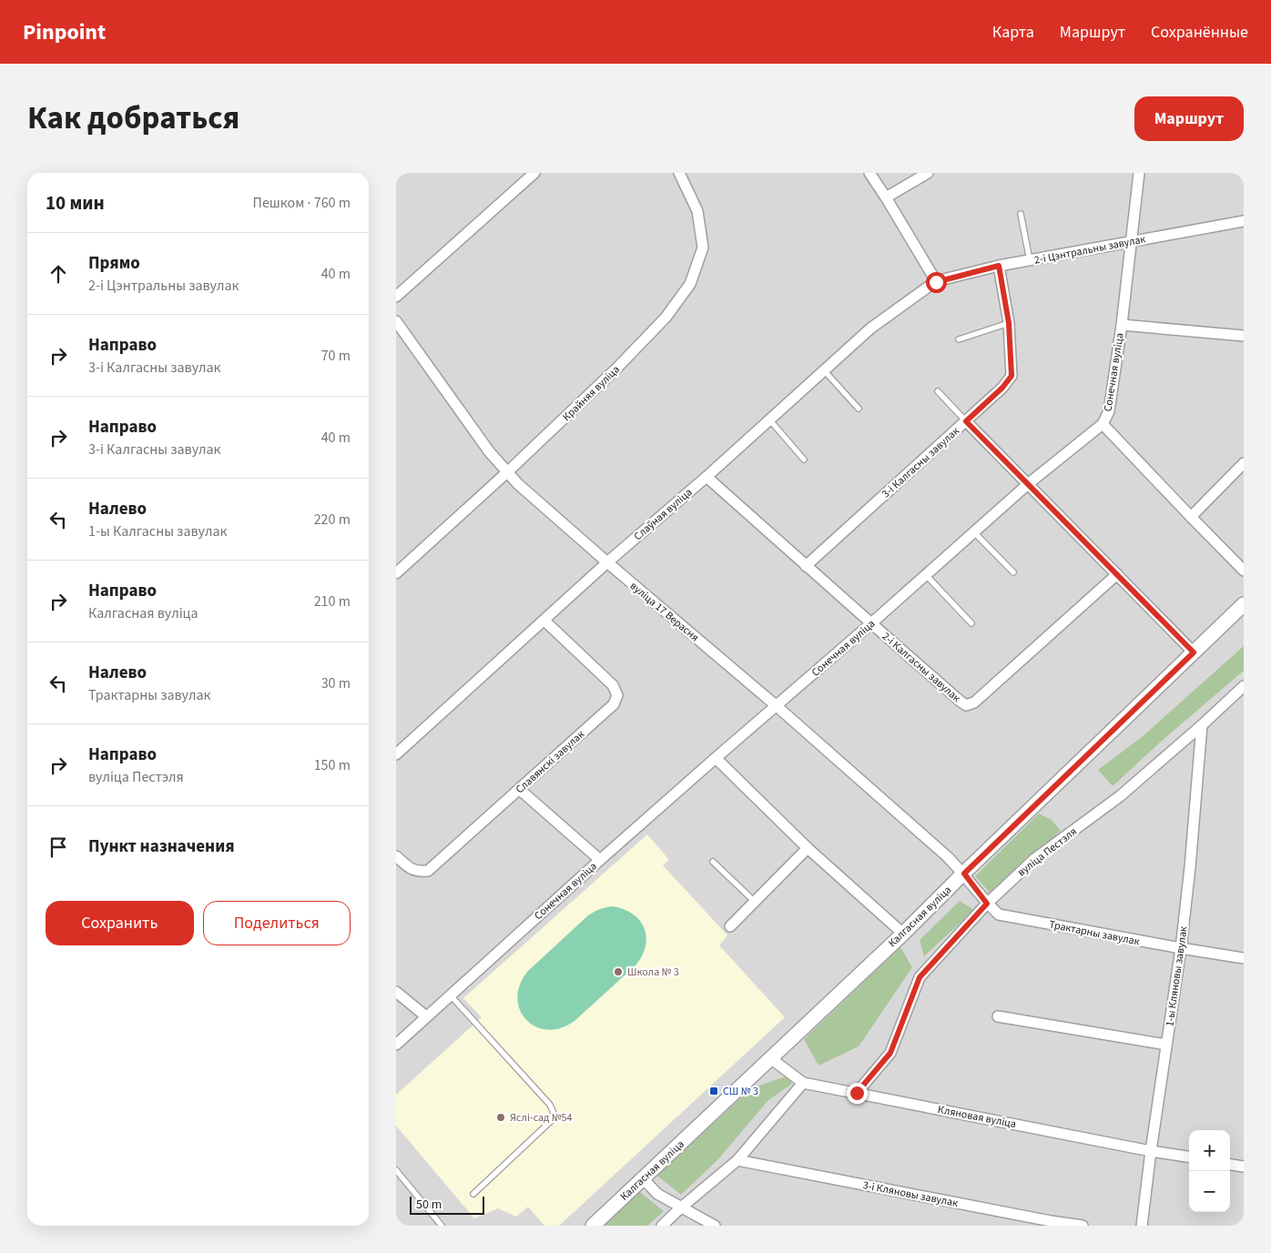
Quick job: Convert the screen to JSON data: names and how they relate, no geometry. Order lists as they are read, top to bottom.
{
  "streets": {
    "street": [
      "2-і Цэнтральны завулак",
      "Сонечная вуліца",
      "Крайняя вуліца",
      "3-і Калгасны завулак",
      "Слаўная вуліца",
      "вуліца 17 Верасня",
      "2-і Калгасны завулак",
      "Славянскі завулак",
      "вуліца Пестэля",
      "Калгасная вуліца",
      "Трактарны завулак",
      "1-ы Кляновы завулак",
      "Кляновая вуліца",
      "3-і Кляновы завулак"
    ]
  },
  "crossings": [
    ["2-і Цэнтральны завулак", "Сонечная вуліца"],
    ["2-і Цэнтральны завулак", "3-і Калгасны завулак"],
    ["2-і Цэнтральны завулак", "Слаўная вуліца"],
    ["Сонечная вуліца", "вуліца 17 Верасня"],
    ["Сонечная вуліца", "2-і Калгасны завулак"],
    ["Крайняя вуліца", "вуліца 17 Верасня"],
    ["3-і Калгасны завулак", "2-і Калгасны завулак"],
    ["Слаўная вуліца", "вуліца 17 Верасня"],
    ["Слаўная вуліца", "2-і Калгасны завулак"],
    ["Слаўная вуліца", "Славянскі завулак"],
    ["вуліца 17 Верасня", "Калгасная вуліца"],
    ["вуліца 17 Верасня", "Трактарны завулак"],
    ["вуліца Пестэля", "Трактарны завулак"],
    ["вуліца Пестэля", "1-ы Кляновы завулак"],
    ["вуліца Пестэля", "Кляновая вуліца"],
    ["Калгасная вуліца", "Трактарны завулак"],
    ["Калгасная вуліца", "Кляновая вуліца"],
    ["Трактарны завулак", "1-ы Кляновы завулак"],
    ["1-ы Кляновы завулак", "Кляновая вуліца"]
  ],
  "places": {
    "other": ["Школа № 3", "Яслі-сад №54"],
    "transit": ["СШ № 3"]
  },
  "scale_bar": "50 m",
  "page": {
    "header": "Pinpoint",
    "nav": ["Карта", "Маршрут", "Сохранённые"],
    "title": "Как добраться",
    "buttons": [
      "Маршрут",
      ["Сохранить", "Поделиться"]
    ],
    "heading": ["10 мин", "Пешком · 760 m"],
    "list": [
      ["Прямо", "2-і Цэнтральны завулак", "40 m"],
      ["Направо", "3-і Калгасны завулак", "70 m"],
      ["Направо", "3-і Калгасны завулак", "40 m"],
      ["Налево", "1-ы Калгасны завулак", "220 m"],
      ["Направо", "Калгасная вуліца", "210 m"],
      ["Налево", "Трактарны завулак", "30 m"],
      ["Направо", "вуліца Пестэля", "150 m"],
      "Пункт назначения"
    ],
    "map_buttons": ["+", "−"],
    "scale": "50 m"
  }
}
